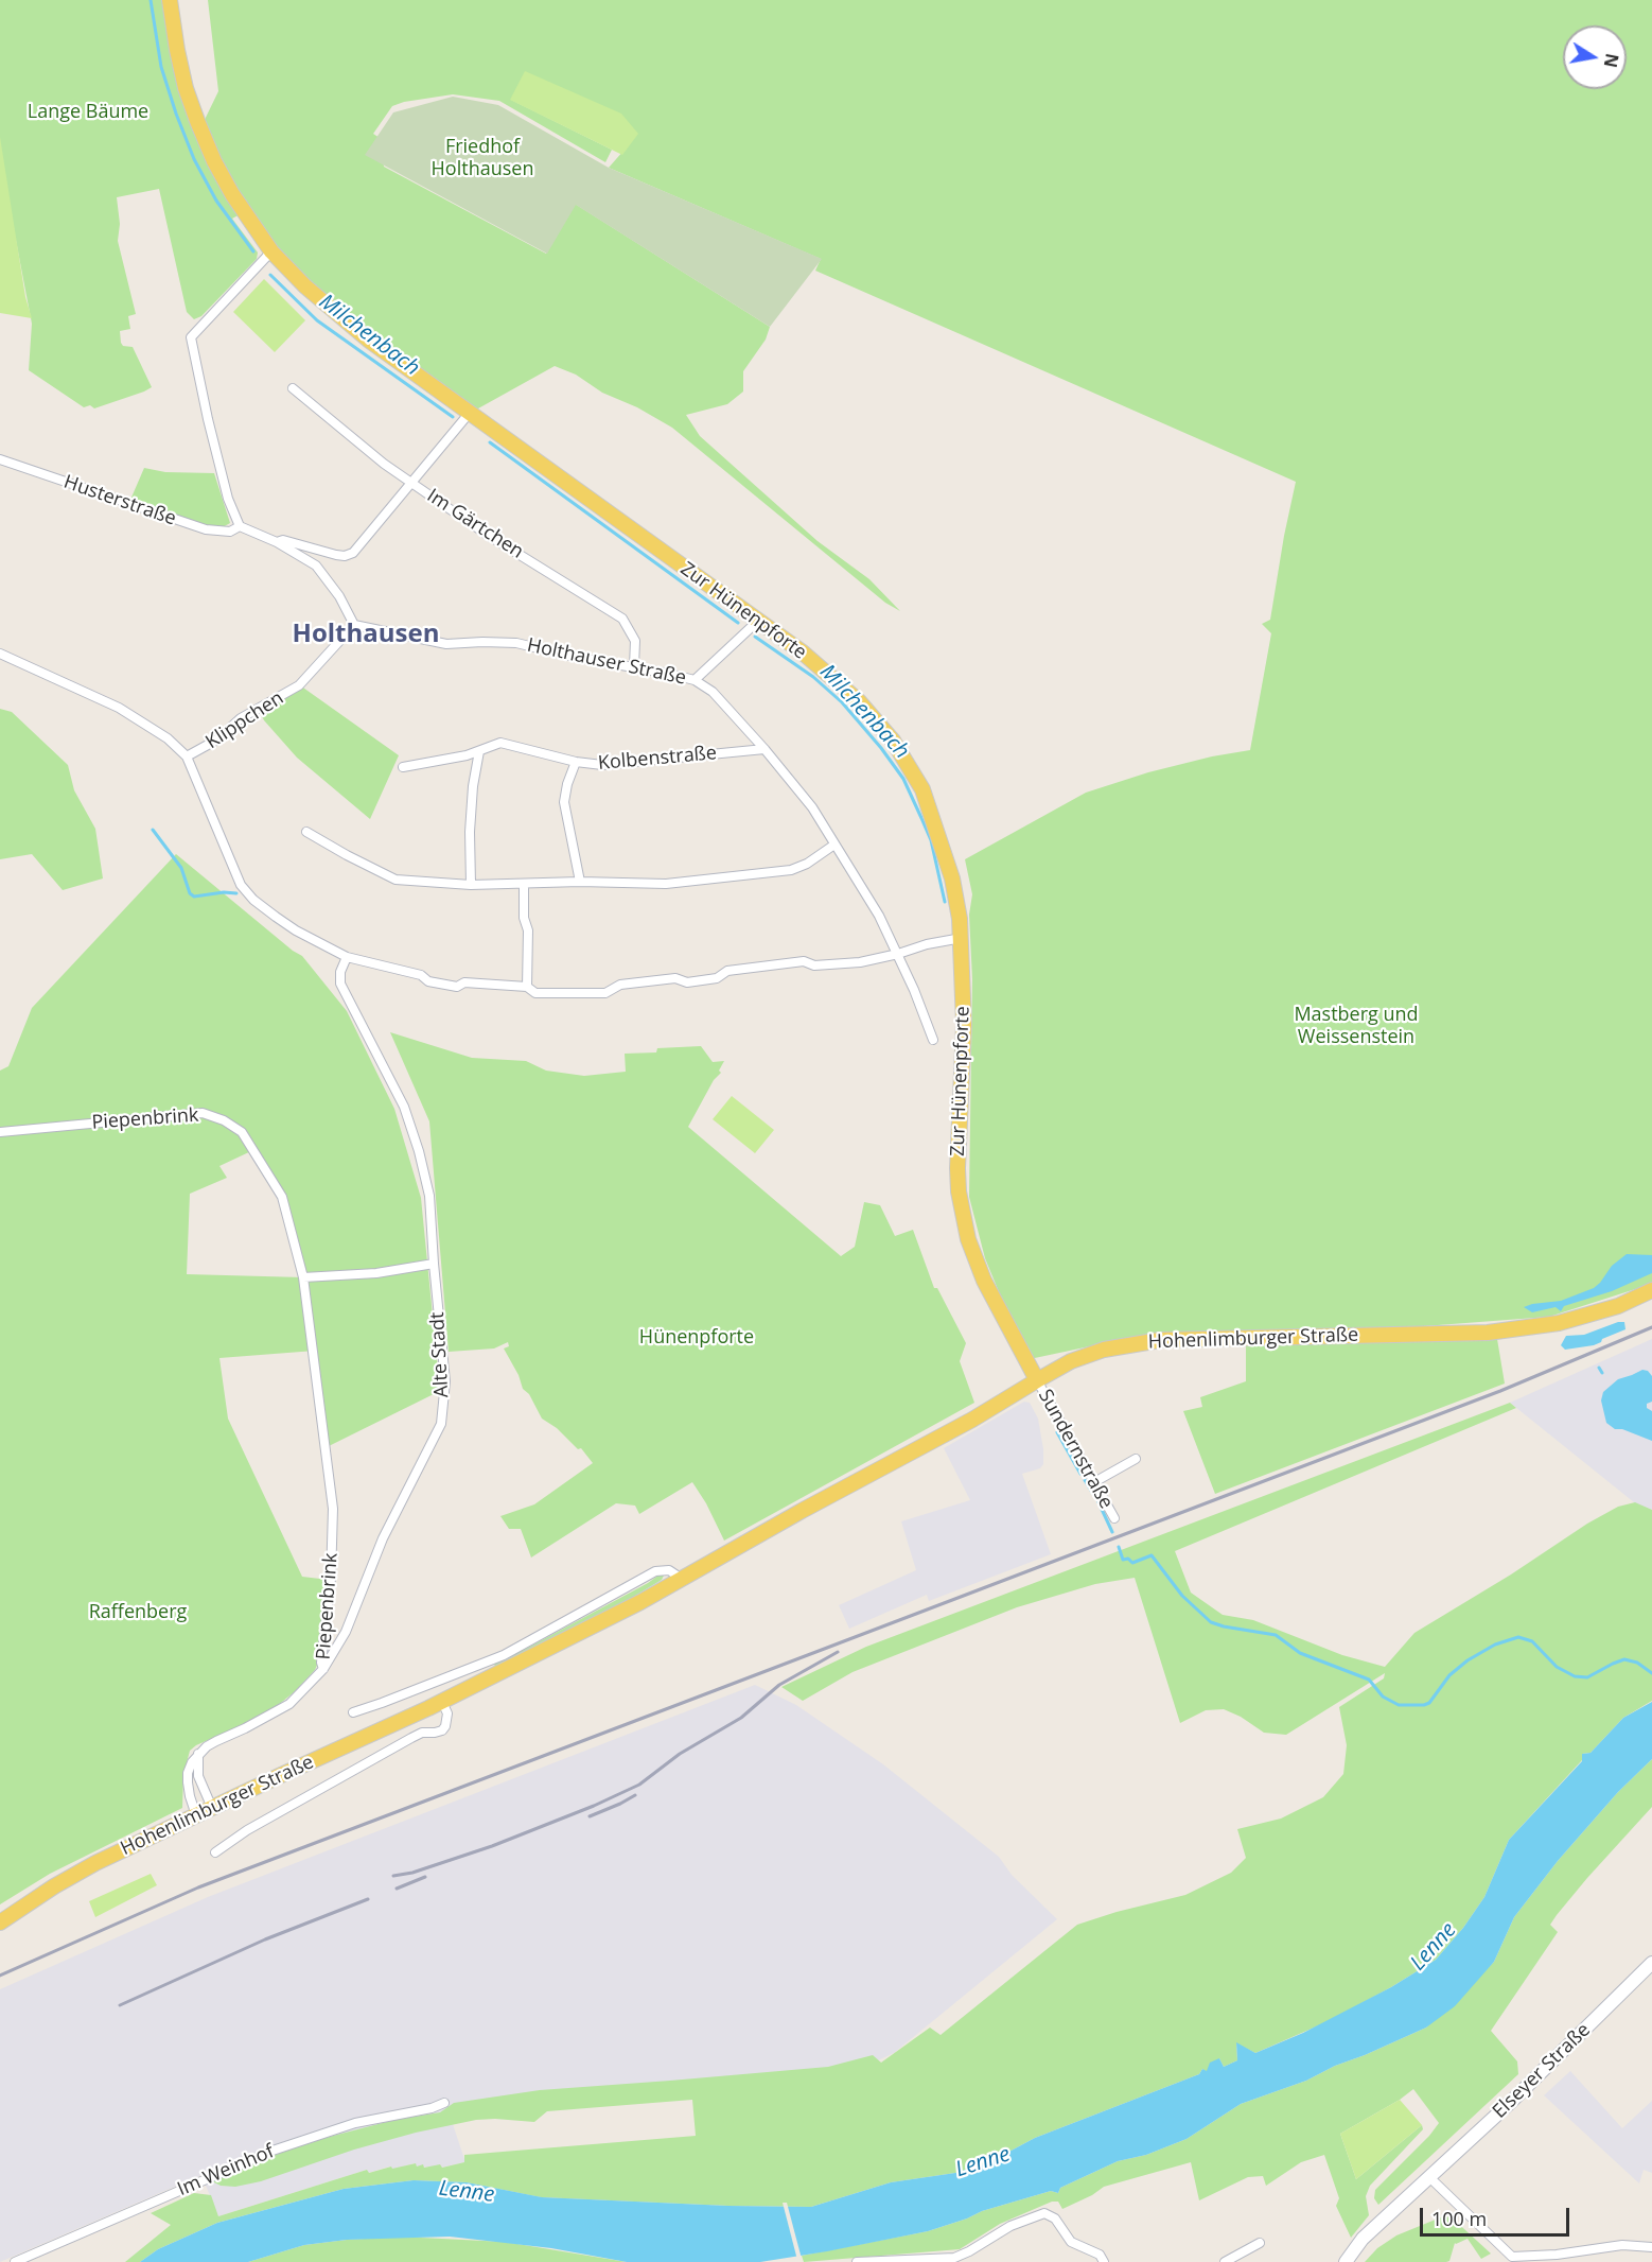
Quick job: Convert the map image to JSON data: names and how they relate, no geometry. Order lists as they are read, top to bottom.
{
  "streets": {
    "main road": ["Zur Hünenpforte", "Hohenlimburger Straße", "Elseyer Straße"],
    "street": [
      "Husterstraße",
      "Im Gärtchen",
      "Holthauser Straße",
      "Klippchen",
      "Kolbenstraße",
      "Piepenbrink",
      "Alte Stadt",
      "Sundernstraße",
      "Im Weinhof"
    ]
  },
  "crossings": [
    ["Im Gärtchen", "Holthauser Straße"],
    ["Zur Hünenpforte", "Klippchen"],
    ["Zur Hünenpforte", "Hohenlimburger Straße"],
    ["Zur Hünenpforte", "Sundernstraße"],
    ["Holthauser Straße", "Klippchen"],
    ["Holthauser Straße", "Kolbenstraße"],
    ["Klippchen", "Alte Stadt"],
    ["Piepenbrink", "Alte Stadt"],
    ["Hohenlimburger Straße", "Sundernstraße"]
  ],
  "districts": ["Holthausen"],
  "water": ["Milchenbach", "Lenne"],
  "parks": [
    "Lange Bäume",
    "Friedhof Holthausen",
    "Mastberg und Weissenstein",
    "Hünenpforte",
    "Raffenberg"
  ],
  "scale_bar": "100 m",
  "north": "right"
}
